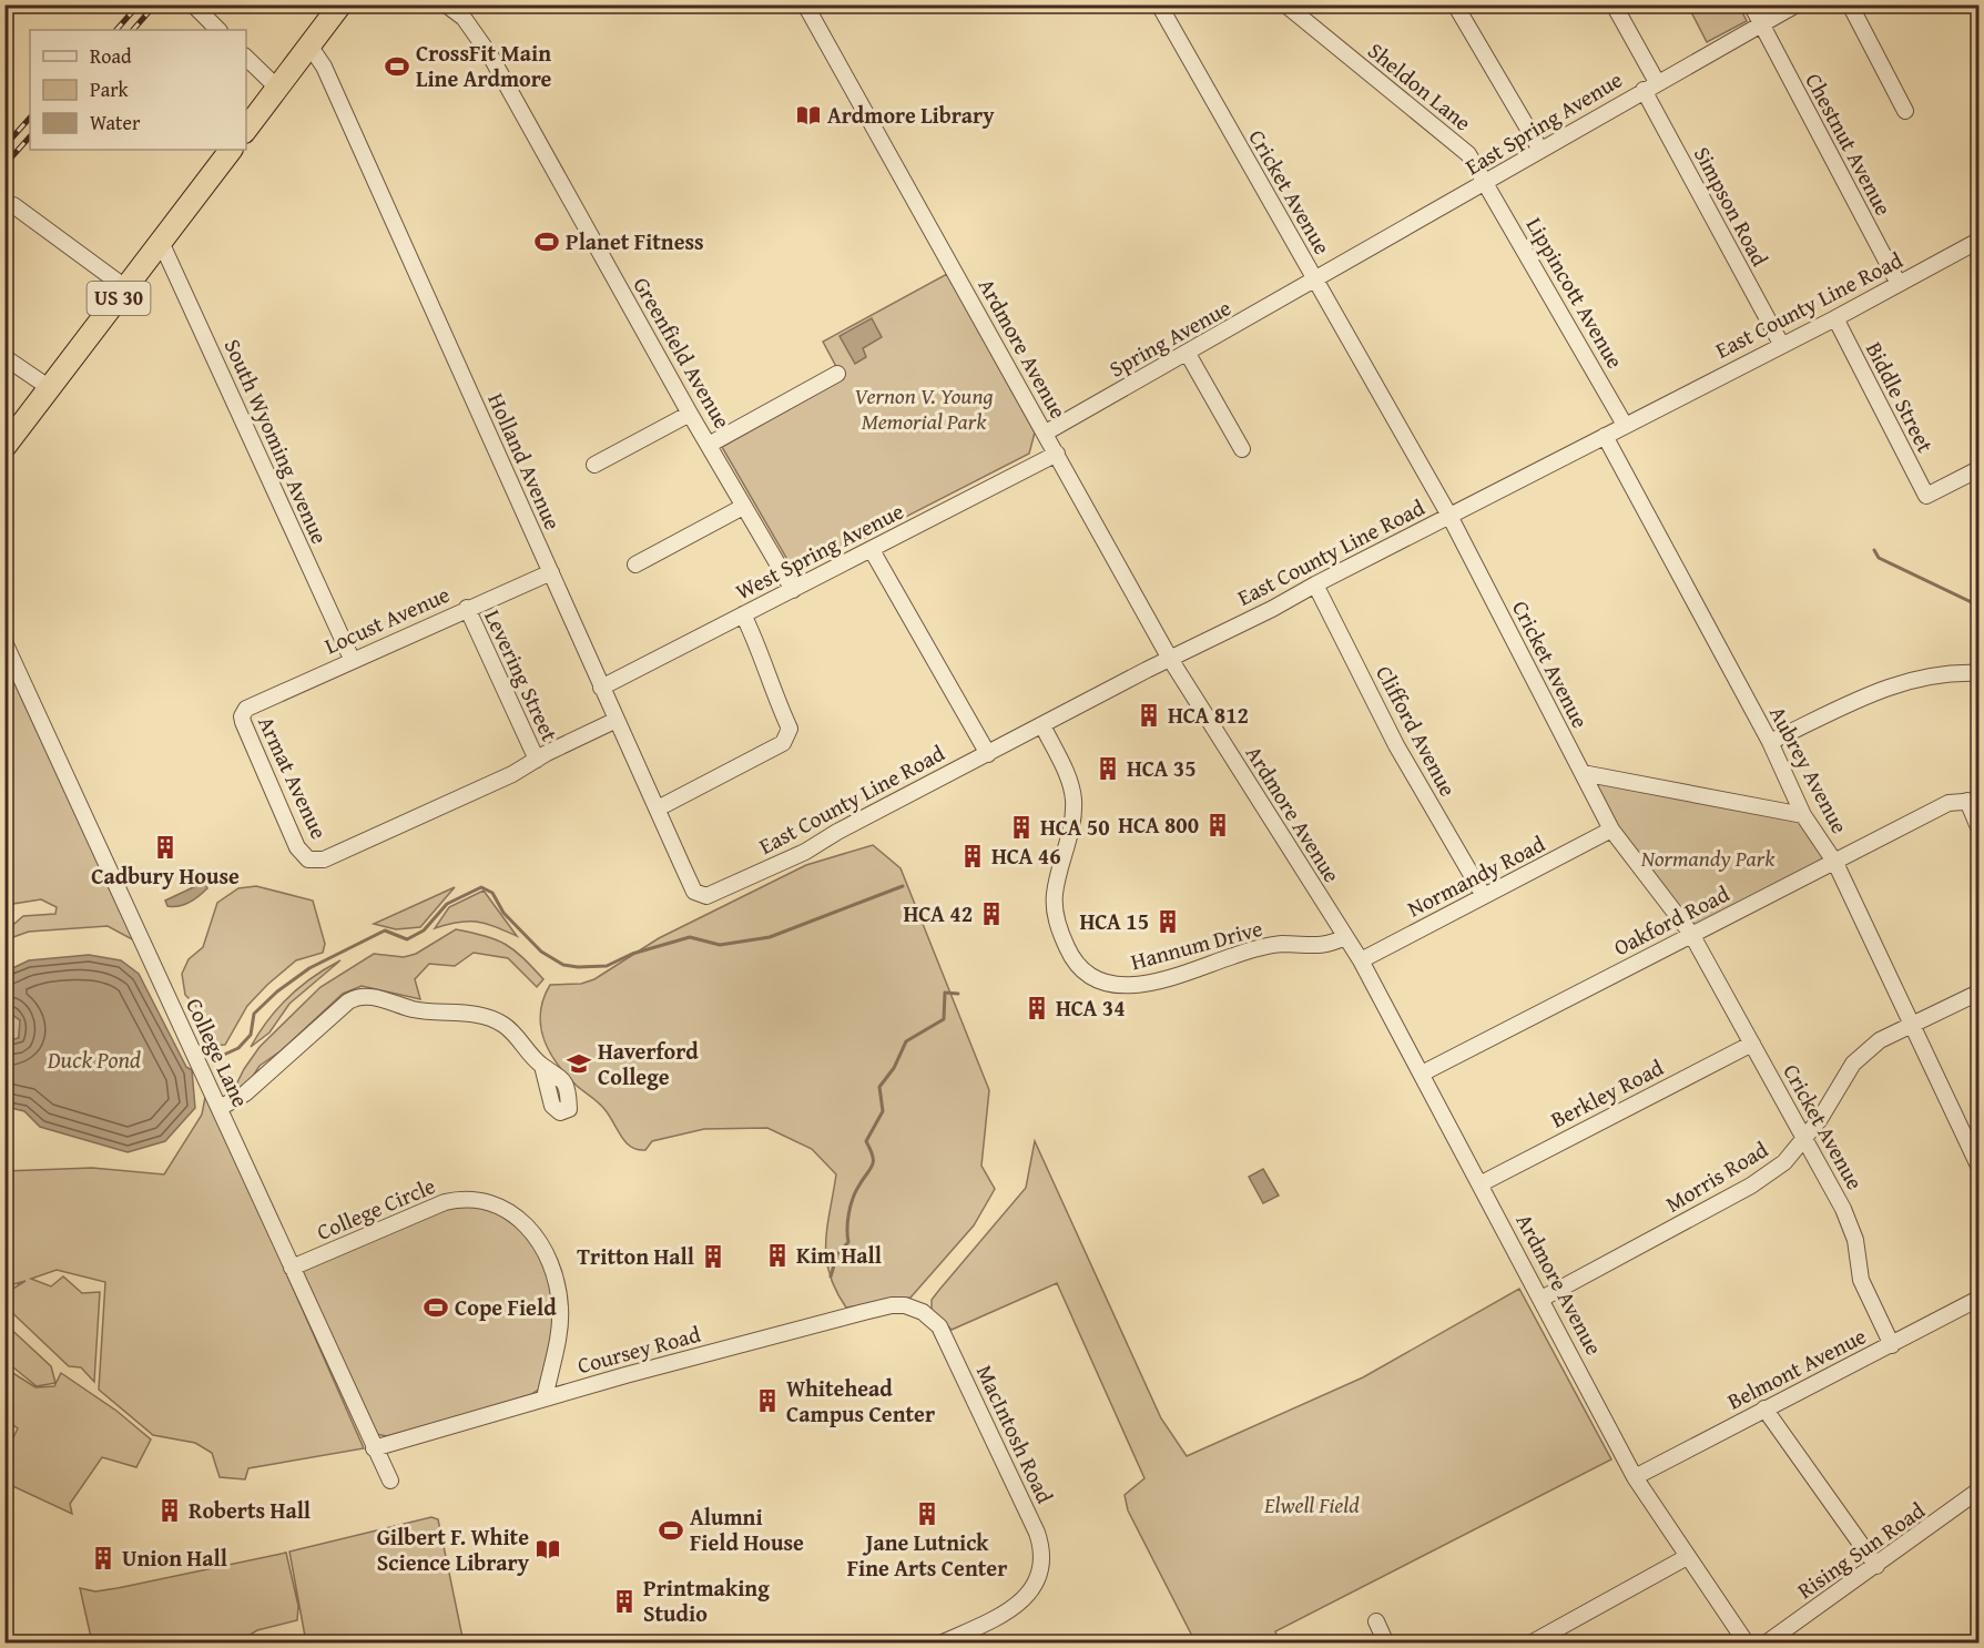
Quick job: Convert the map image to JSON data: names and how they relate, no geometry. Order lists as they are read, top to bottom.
{
  "streets": {
    "highway": ["US 30"],
    "street": [
      "Sheldon Lane",
      "East Spring Avenue",
      "Chestnut Avenue",
      "Cricket Avenue",
      "Simpson Road",
      "Lippincott Avenue",
      "East County Line Road",
      "Spring Avenue",
      "Ardmore Avenue",
      "Greenfield Avenue",
      "Biddle Street",
      "South Wyoming Avenue",
      "Holland Avenue",
      "West Spring Avenue",
      "Locust Avenue",
      "Levering Street",
      "Clifford Avenue",
      "Aubrey Avenue",
      "Armat Avenue",
      "Normandy Road",
      "Oakford Road",
      "Hannum Drive",
      "College Lane",
      "Berkley Road",
      "Morris Road",
      "College Circle",
      "Coursey Road",
      "Belmont Avenue",
      "MacIntosh Road",
      "Rising Sun Road"
    ]
  },
  "crossings": [
    ["Sheldon Lane", "East Spring Avenue"],
    ["Sheldon Lane", "Lippincott Avenue"],
    ["East Spring Avenue", "Chestnut Avenue"],
    ["East Spring Avenue", "Cricket Avenue"],
    ["East Spring Avenue", "Simpson Road"],
    ["East Spring Avenue", "Lippincott Avenue"],
    ["East Spring Avenue", "Spring Avenue"],
    ["Chestnut Avenue", "East County Line Road"],
    ["Cricket Avenue", "East County Line Road"],
    ["Cricket Avenue", "Spring Avenue"],
    ["Cricket Avenue", "Normandy Road"],
    ["Cricket Avenue", "Oakford Road"],
    ["Cricket Avenue", "Berkley Road"],
    ["Cricket Avenue", "Morris Road"],
    ["Cricket Avenue", "Belmont Avenue"],
    ["Simpson Road", "East County Line Road"],
    ["Lippincott Avenue", "East County Line Road"],
    ["US 30", "South Wyoming Avenue"],
    ["East County Line Road", "Ardmore Avenue"],
    ["East County Line Road", "Biddle Street"],
    ["East County Line Road", "Holland Avenue"],
    ["East County Line Road", "Clifford Avenue"],
    ["East County Line Road", "Aubrey Avenue"],
    ["East County Line Road", "Hannum Drive"],
    ["Spring Avenue", "Ardmore Avenue"],
    ["Ardmore Avenue", "West Spring Avenue"],
    ["Ardmore Avenue", "Normandy Road"],
    ["Ardmore Avenue", "Oakford Road"],
    ["Ardmore Avenue", "Hannum Drive"],
    ["Ardmore Avenue", "Berkley Road"],
    ["Ardmore Avenue", "Morris Road"],
    ["Ardmore Avenue", "Belmont Avenue"],
    ["Greenfield Avenue", "West Spring Avenue"],
    ["South Wyoming Avenue", "Locust Avenue"],
    ["Holland Avenue", "West Spring Avenue"],
    ["Holland Avenue", "Locust Avenue"],
    ["Locust Avenue", "Levering Street"],
    ["Locust Avenue", "Armat Avenue"],
    ["Levering Street", "Armat Avenue"],
    ["Clifford Avenue", "Normandy Road"],
    ["Aubrey Avenue", "Oakford Road"],
    ["Aubrey Avenue", "Morris Road"],
    ["College Lane", "College Circle"],
    ["College Lane", "Coursey Road"],
    ["College Circle", "Coursey Road"],
    ["Coursey Road", "MacIntosh Road"]
  ],
  "water": ["Duck Pond"],
  "parks": ["Vernon V. Young Memorial Park", "Normandy Park", "Elwell Field"],
  "places": {
    "sports": [
      "CrossFit Main Line Ardmore",
      "Planet Fitness",
      "Cope Field",
      "Alumni Field House"
    ],
    "library": ["Ardmore Library", "Gilbert F. White Science Library"],
    "building": [
      "HCA 812",
      "HCA 35",
      "HCA 800",
      "HCA 50",
      "Cadbury House",
      "HCA 46",
      "HCA 42",
      "HCA 15",
      "HCA 34",
      "Kim Hall",
      "Tritton Hall",
      "Whitehead Campus Center",
      "Roberts Hall",
      "Jane Lutnick Fine Arts Center",
      "Union Hall",
      "Printmaking Studio"
    ],
    "school or university": ["Haverford College"]
  },
  "legend": ["Road", "Park", "Water"]
}
